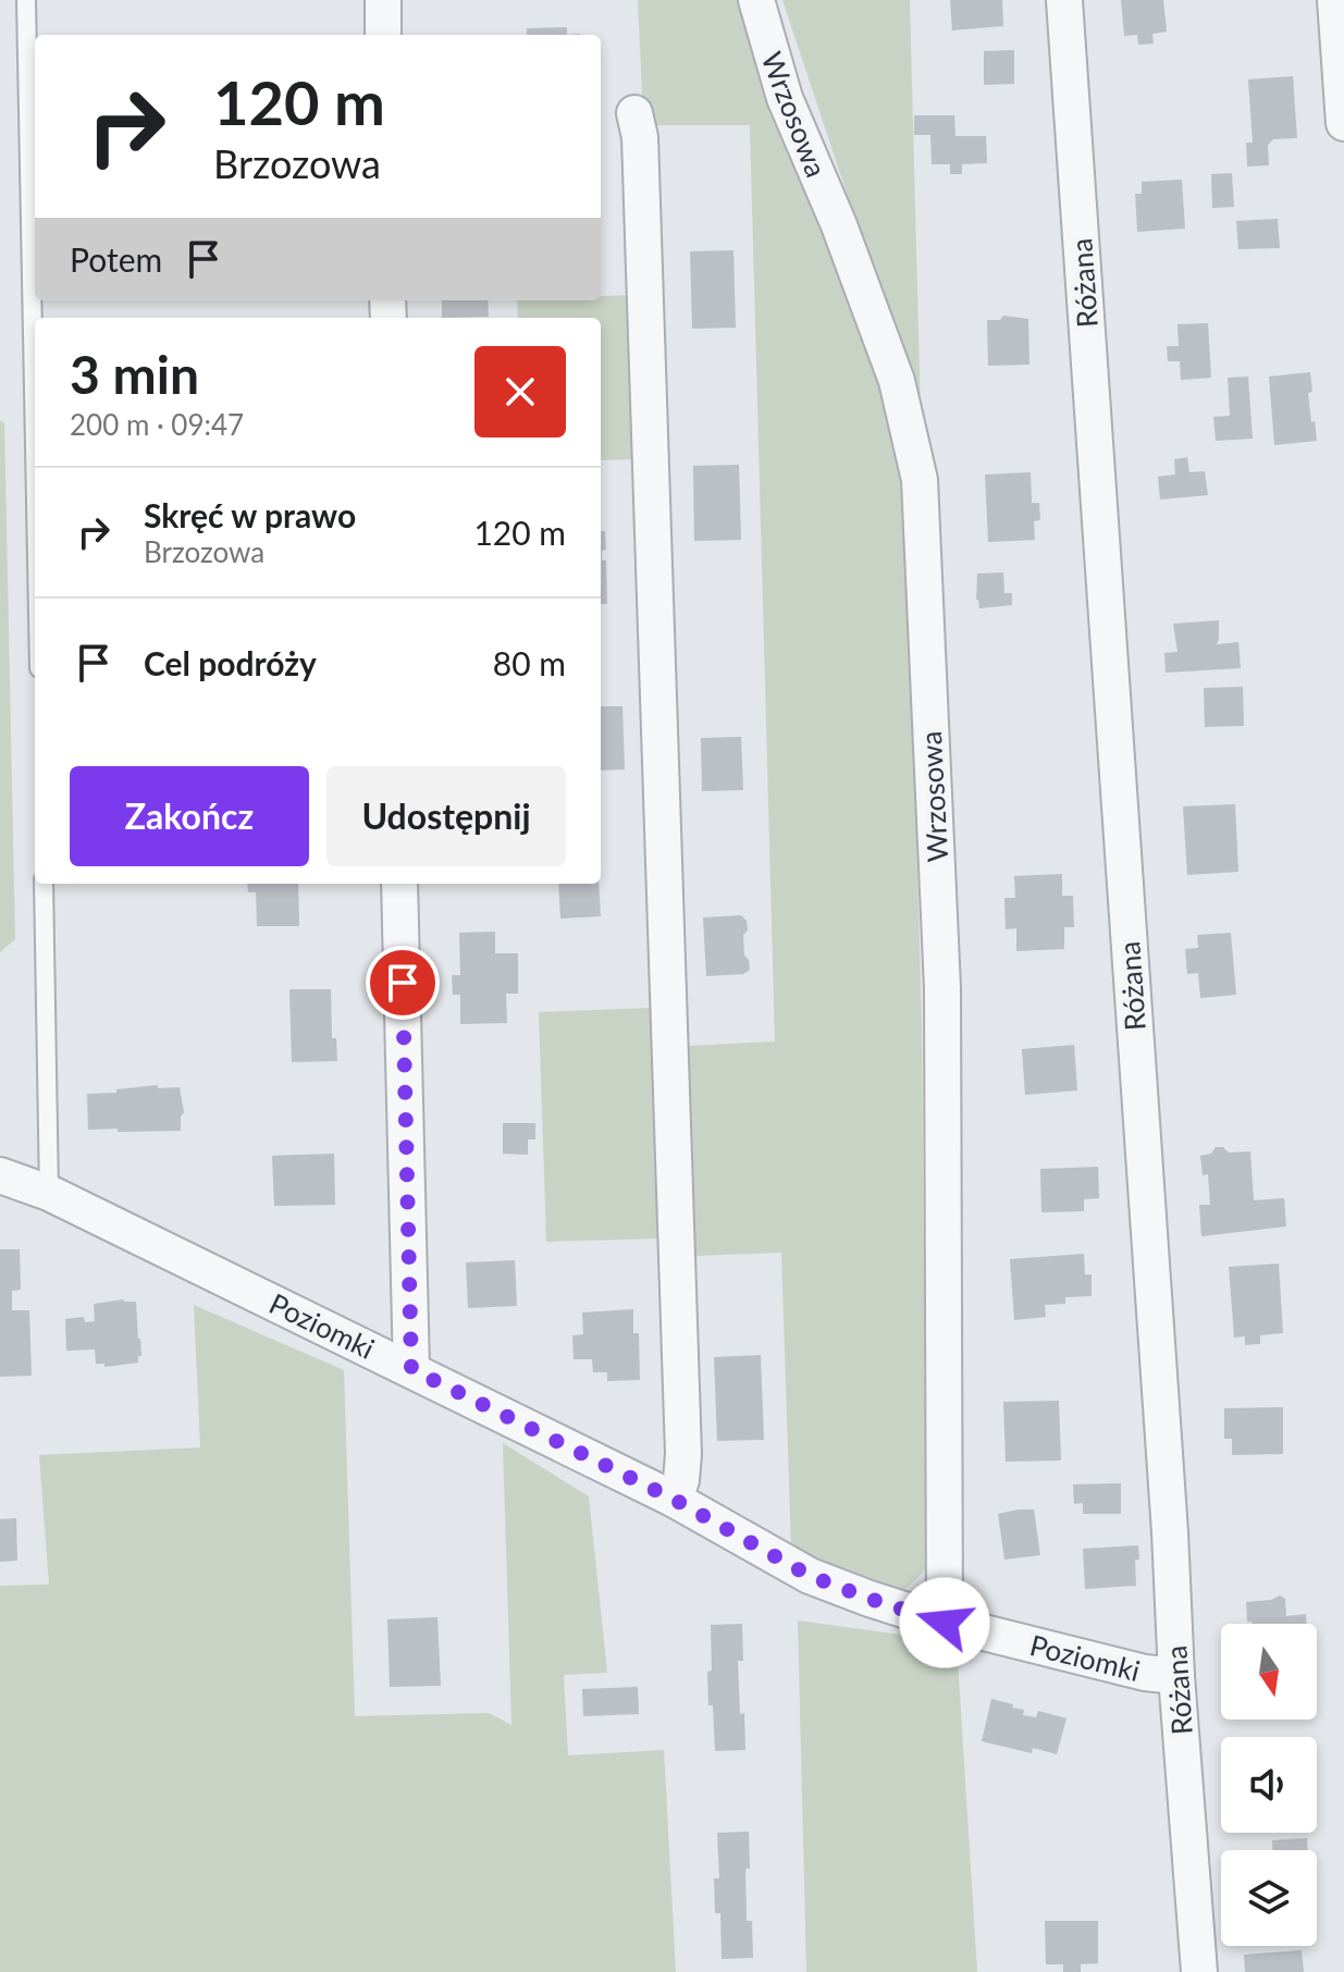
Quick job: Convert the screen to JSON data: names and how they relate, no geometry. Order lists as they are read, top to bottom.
{
  "streets": {
    "street": ["Wrzosowa", "Różana", "Poziomki"]
  },
  "crossings": [
    ["Wrzosowa", "Poziomki"],
    ["Różana", "Poziomki"]
  ],
  "north": "bottom",
  "page": {
    "turn": ["120 m", "Brzozowa"],
    "then": "Potem",
    "heading": ["3 min", "200 m · 09:47"],
    "list": [
      {
        "name": "Skręć w prawo",
        "note": "Brzozowa",
        "value": "120 m"
      },
      {
        "name": "Cel podróży",
        "value": "80 m"
      }
    ],
    "buttons": ["Zakończ", "Udostępnij"]
  }
}
